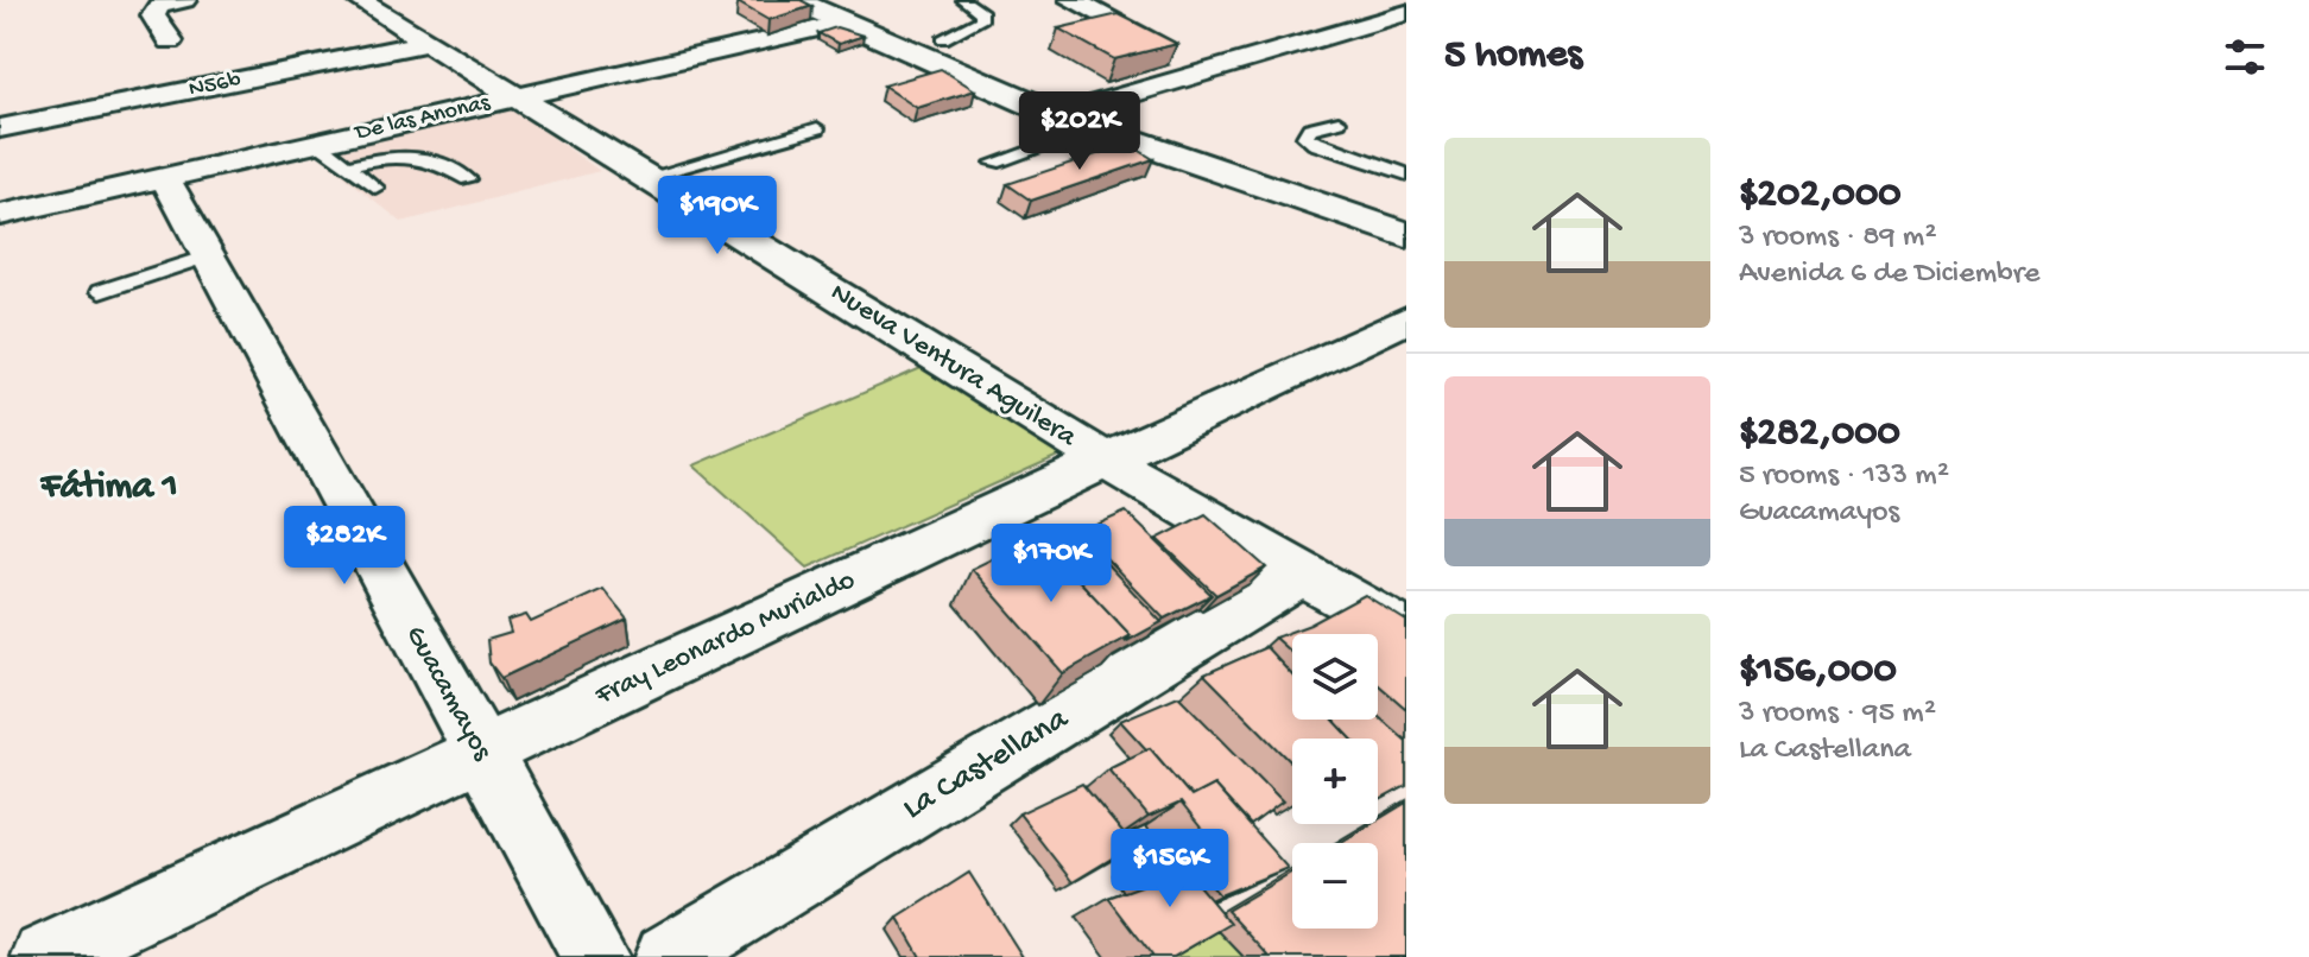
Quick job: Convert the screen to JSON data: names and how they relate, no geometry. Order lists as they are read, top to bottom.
{
  "streets": {
    "street": [
      "N56b",
      "De las Anonas",
      "Nueva Ventura Aguilera",
      "Fray Leonardo Murialdo",
      "Guacamayos",
      "La Castellana"
    ]
  },
  "crossings": [
    ["N56b", "Nueva Ventura Aguilera"],
    ["De las Anonas", "Nueva Ventura Aguilera"],
    ["De las Anonas", "Guacamayos"],
    ["Nueva Ventura Aguilera", "Fray Leonardo Murialdo"],
    ["Nueva Ventura Aguilera", "La Castellana"],
    ["Fray Leonardo Murialdo", "Guacamayos"]
  ],
  "districts": ["Fátima 1"],
  "page": {
    "heading": "5 homes",
    "price": [
      "$202K",
      "$190K",
      "$282K",
      "$170K",
      "$156K"
    ],
    "list": [
      {
        "name": "$202,000",
        "note": "3 rooms · 89 m² · Avenida 6 de Diciembre"
      },
      {
        "name": "$282,000",
        "note": "5 rooms · 133 m² · Guacamayos"
      },
      {
        "name": "$156,000",
        "note": "3 rooms · 95 m² · La Castellana"
      }
    ],
    "map_buttons": ["+", "−"]
  }
}
